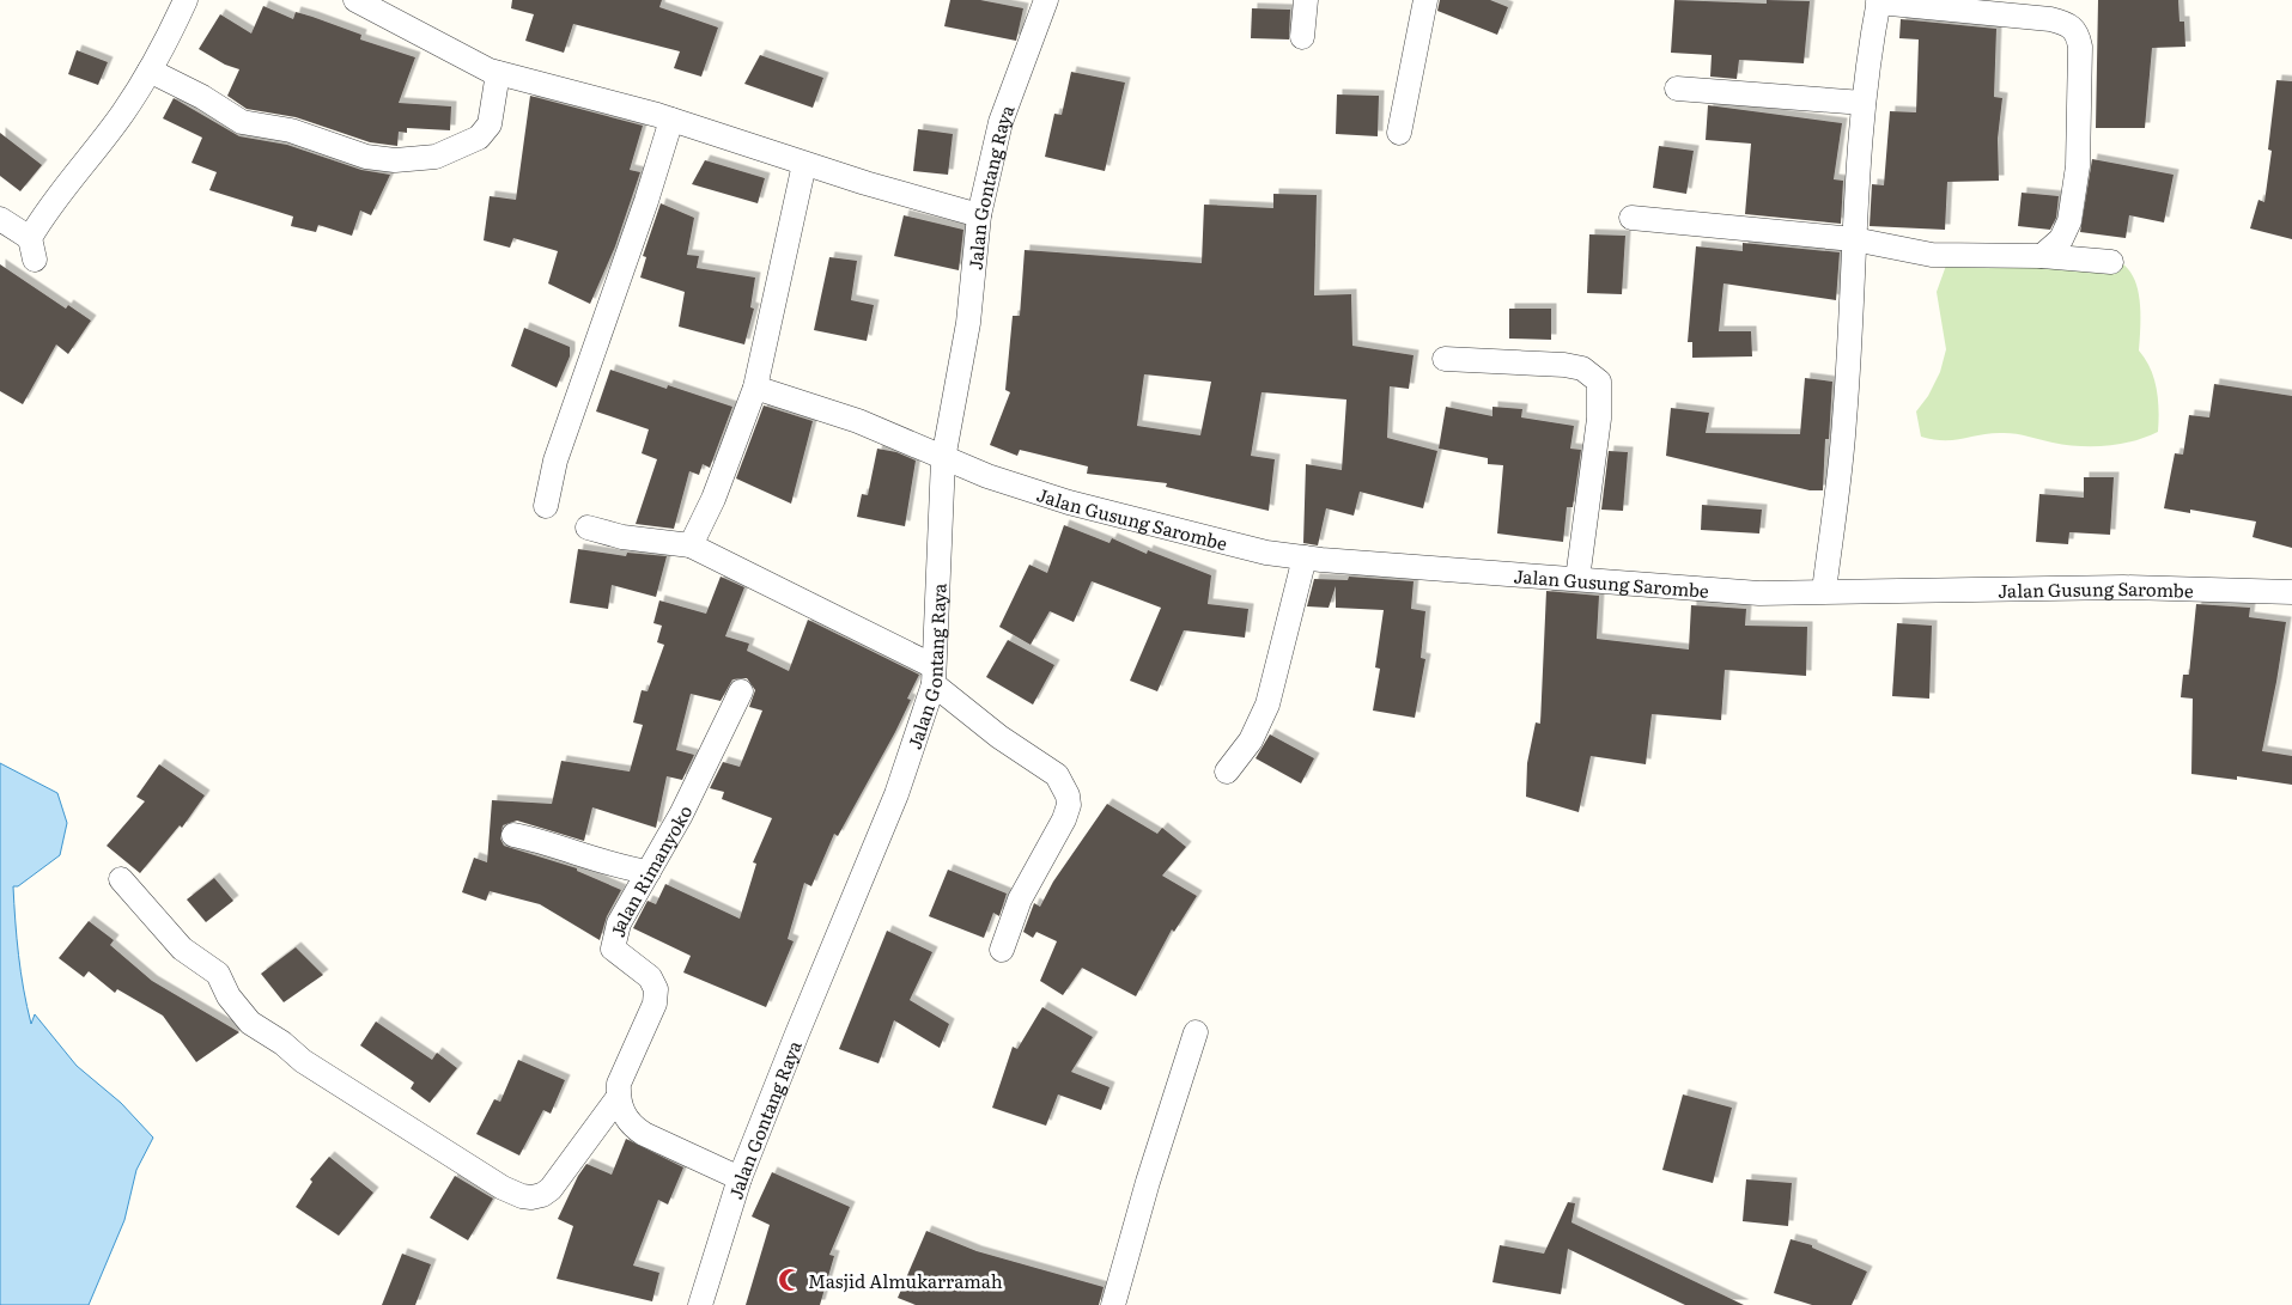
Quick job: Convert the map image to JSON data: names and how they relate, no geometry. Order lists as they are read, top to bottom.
{
  "streets": {
    "street": ["Jalan Gontang Raya", "Jalan Gusung Sarombe", "Jalan Rimanyoko"]
  },
  "crossings": [
    ["Jalan Gontang Raya", "Jalan Gusung Sarombe"]
  ],
  "places": {
    "mosque": ["Masjid Almukarramah"]
  }
}
